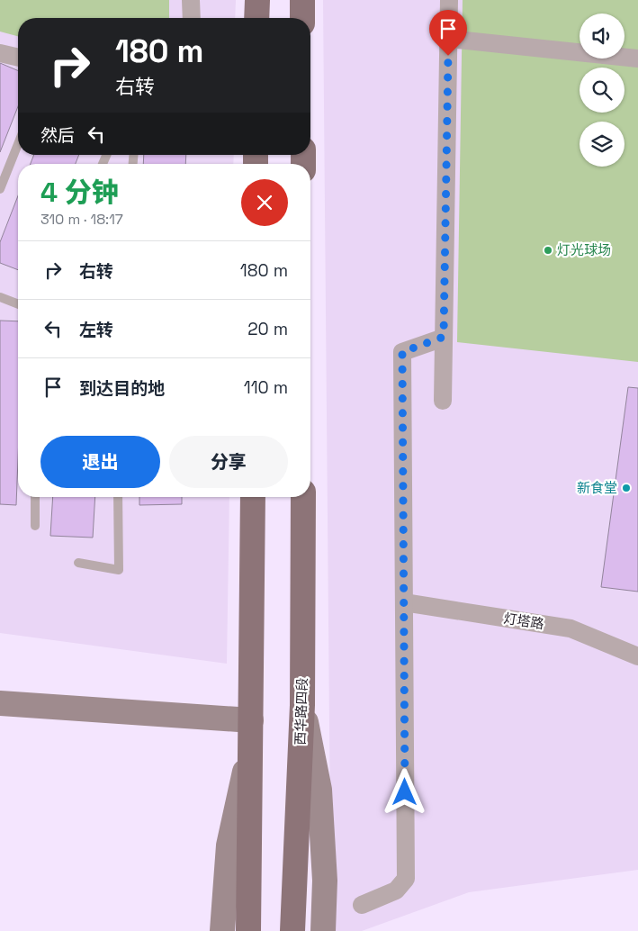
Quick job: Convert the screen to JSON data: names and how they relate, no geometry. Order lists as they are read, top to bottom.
{
  "streets": {
    "main road": ["西华路四段"],
    "street": ["灯塔路"]
  },
  "places": ["灯光球场", "新食堂"],
  "page": {
    "turn": ["180 m", "右转"],
    "then": "然后",
    "heading": ["4 分钟", "310 m · 18:17"],
    "list": [
      {
        "name": "右转",
        "value": "180 m"
      },
      {
        "name": "左转",
        "value": "20 m"
      },
      {
        "name": "到达目的地",
        "value": "110 m"
      }
    ],
    "buttons": ["退出", "分享"]
  }
}
